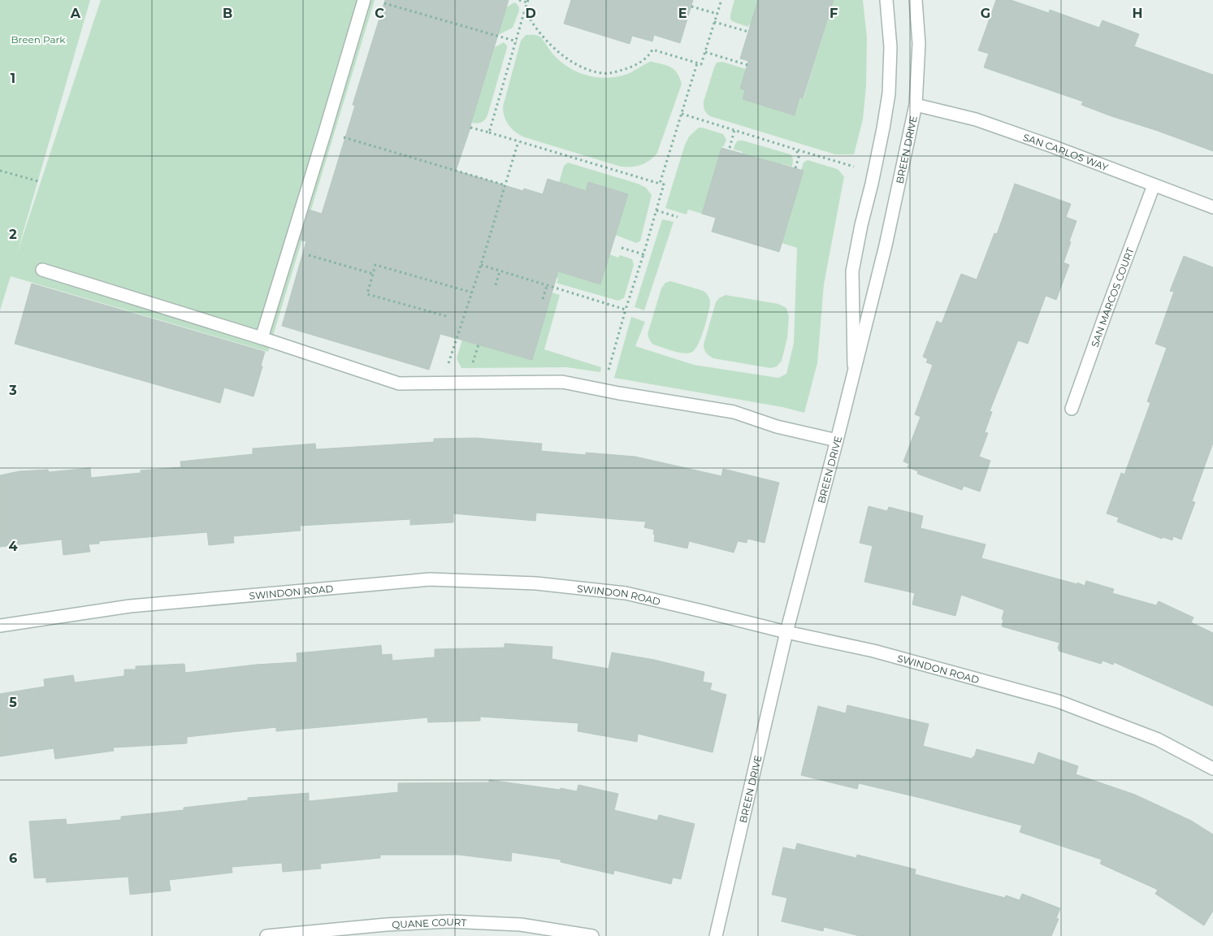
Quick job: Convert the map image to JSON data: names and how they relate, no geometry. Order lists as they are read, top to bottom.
{
  "streets": {
    "street": [
      "BREEN DRIVE",
      "SAN CARLOS WAY",
      "SAN MARCOS COURT",
      "SWINDON ROAD",
      "QUANE COURT"
    ]
  },
  "crossings": [
    ["BREEN DRIVE", "SAN CARLOS WAY"],
    ["BREEN DRIVE", "SWINDON ROAD"],
    ["SAN CARLOS WAY", "SAN MARCOS COURT"]
  ],
  "parks": ["Breen Park"],
  "grid": {
    "columns": [
      "A",
      "B",
      "C",
      "D",
      "E",
      "F",
      "G",
      "H"
    ],
    "rows": [
      "1",
      "2",
      "3",
      "4",
      "5",
      "6"
    ]
  }
}
